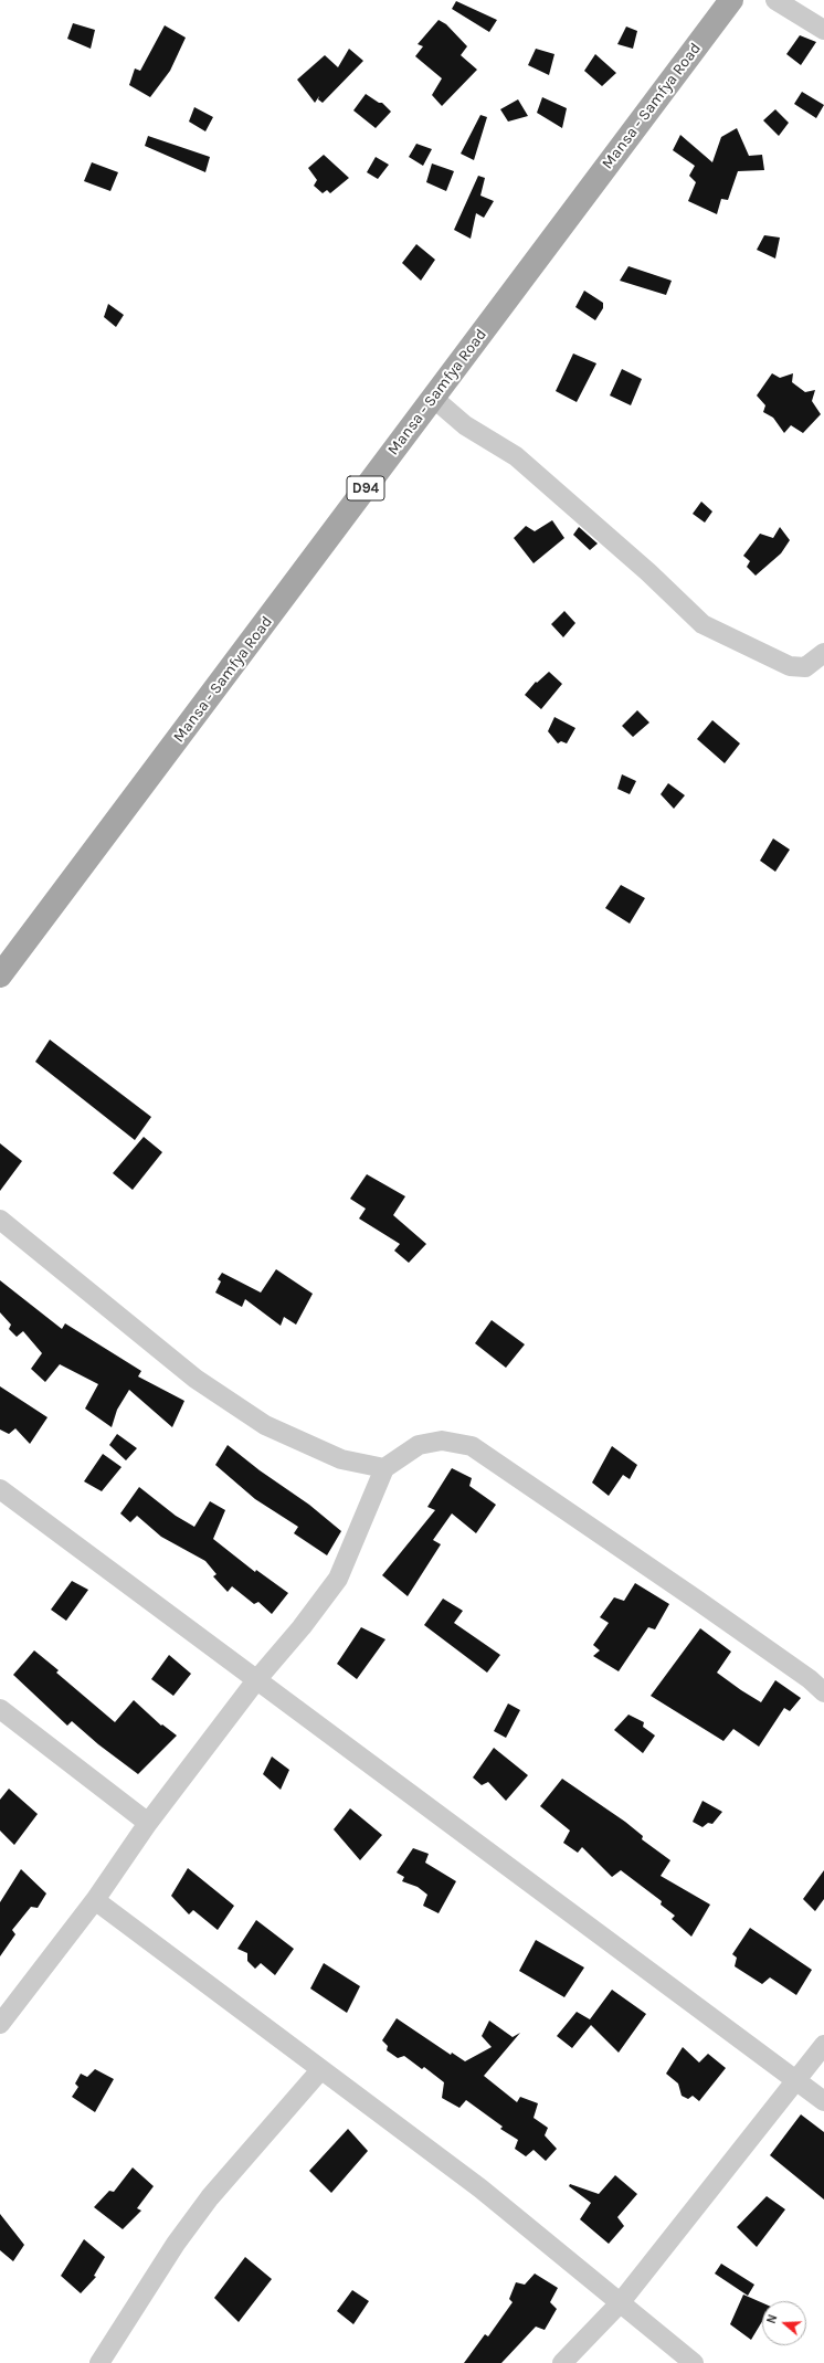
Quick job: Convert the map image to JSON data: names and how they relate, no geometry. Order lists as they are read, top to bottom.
{
  "streets": {
    "main road": ["Mansa - Samfya Road", "D94"]
  },
  "north": "left"
}
